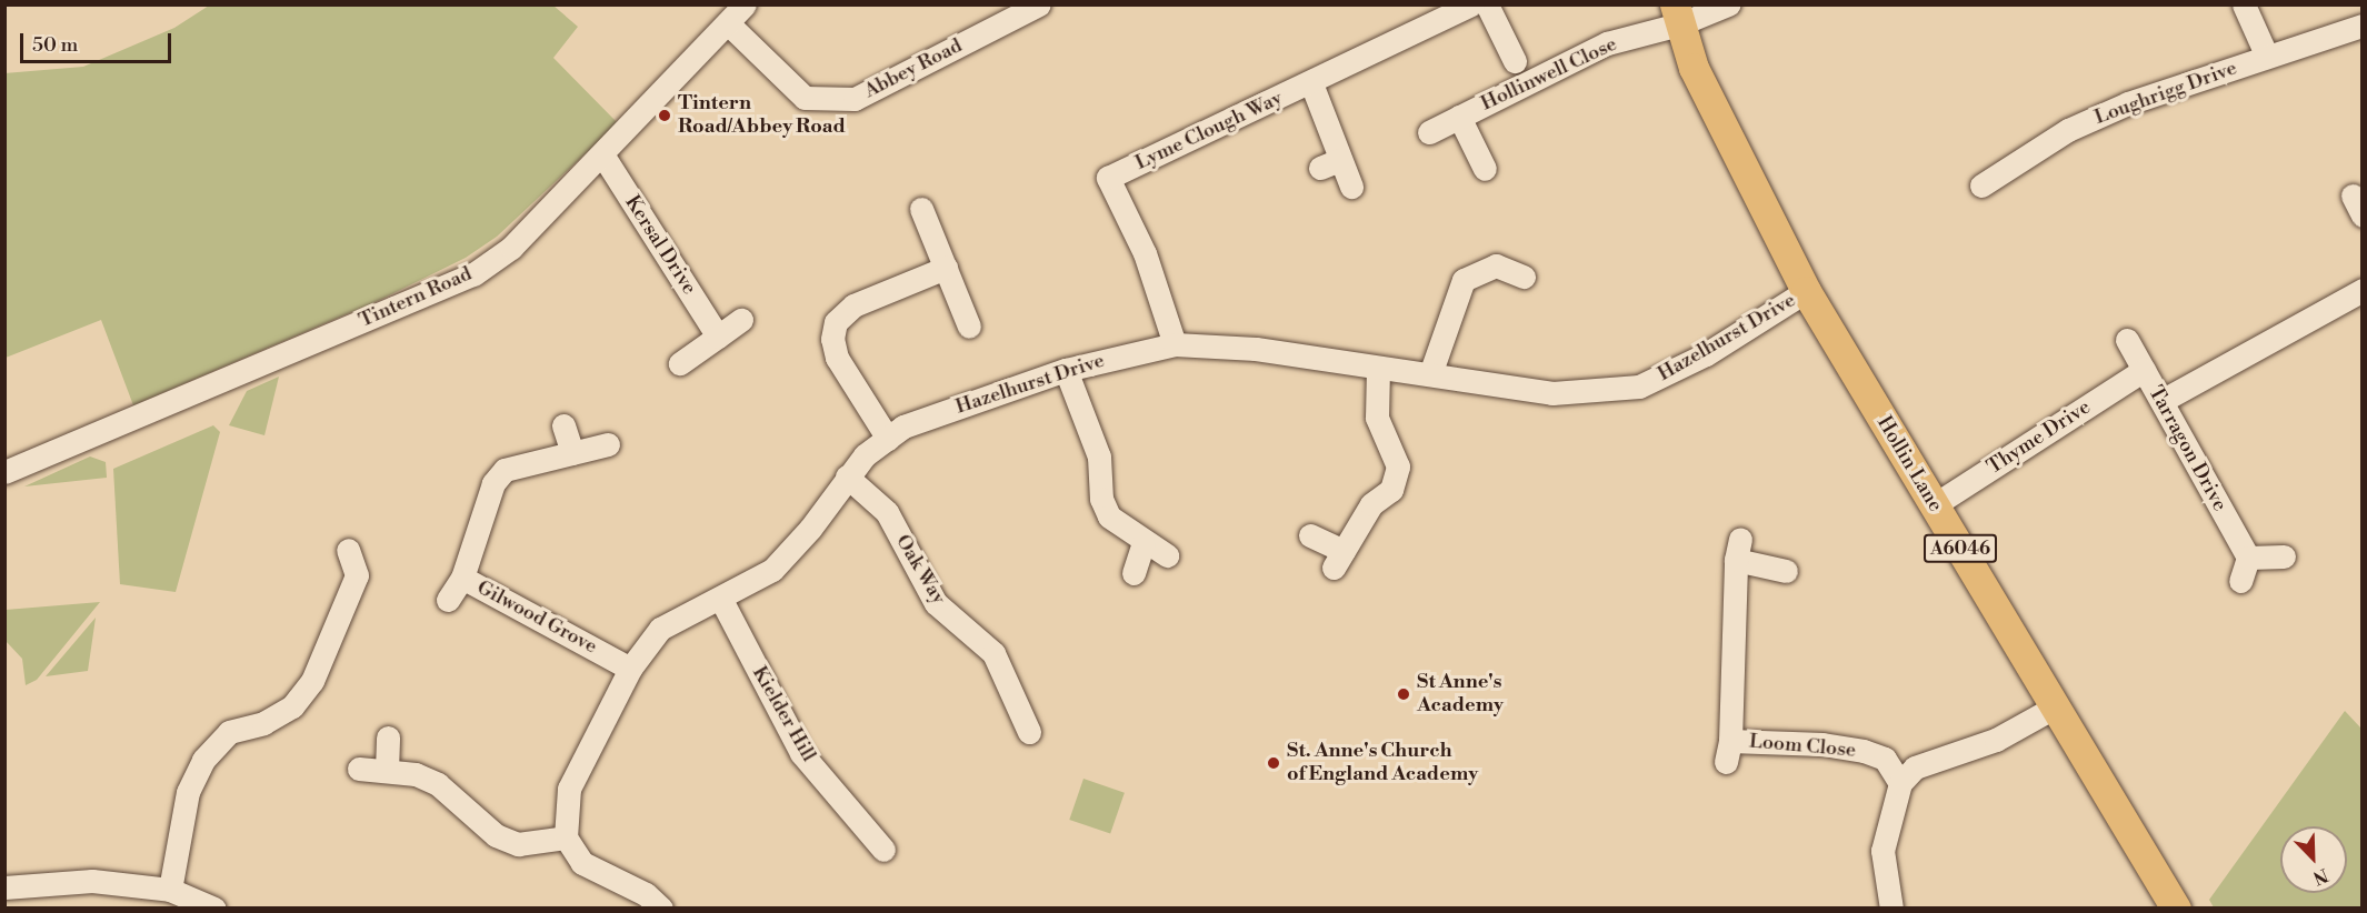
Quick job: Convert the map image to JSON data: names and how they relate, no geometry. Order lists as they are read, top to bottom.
{
  "streets": {
    "main road": ["Hollin Lane", "A6046"],
    "street": [
      "Abbey Road",
      "Hollinwell Close",
      "Loughrigg Drive",
      "Lyme Clough Way",
      "Kersal Drive",
      "Tintern Road",
      "Hazelhurst Drive",
      "Thyme Drive",
      "Tarragon Drive",
      "Oak Way",
      "Gilwood Grove",
      "Kielder Hill",
      "Loom Close"
    ]
  },
  "crossings": [
    ["Abbey Road", "Tintern Road"],
    ["Hollinwell Close", "Hollin Lane"],
    ["Lyme Clough Way", "Hazelhurst Drive"],
    ["Kersal Drive", "Tintern Road"],
    ["Hazelhurst Drive", "Hollin Lane"],
    ["Hazelhurst Drive", "Oak Way"],
    ["Hazelhurst Drive", "Gilwood Grove"],
    ["Hazelhurst Drive", "Kielder Hill"],
    ["Thyme Drive", "Tarragon Drive"],
    ["Thyme Drive", "Hollin Lane"]
  ],
  "places": ["Tintern Road/Abbey Road", "St Anne's Academy", "St. Anne's Church of England Academy"],
  "scale_bar": "50 m",
  "north": "bottom right"
}
